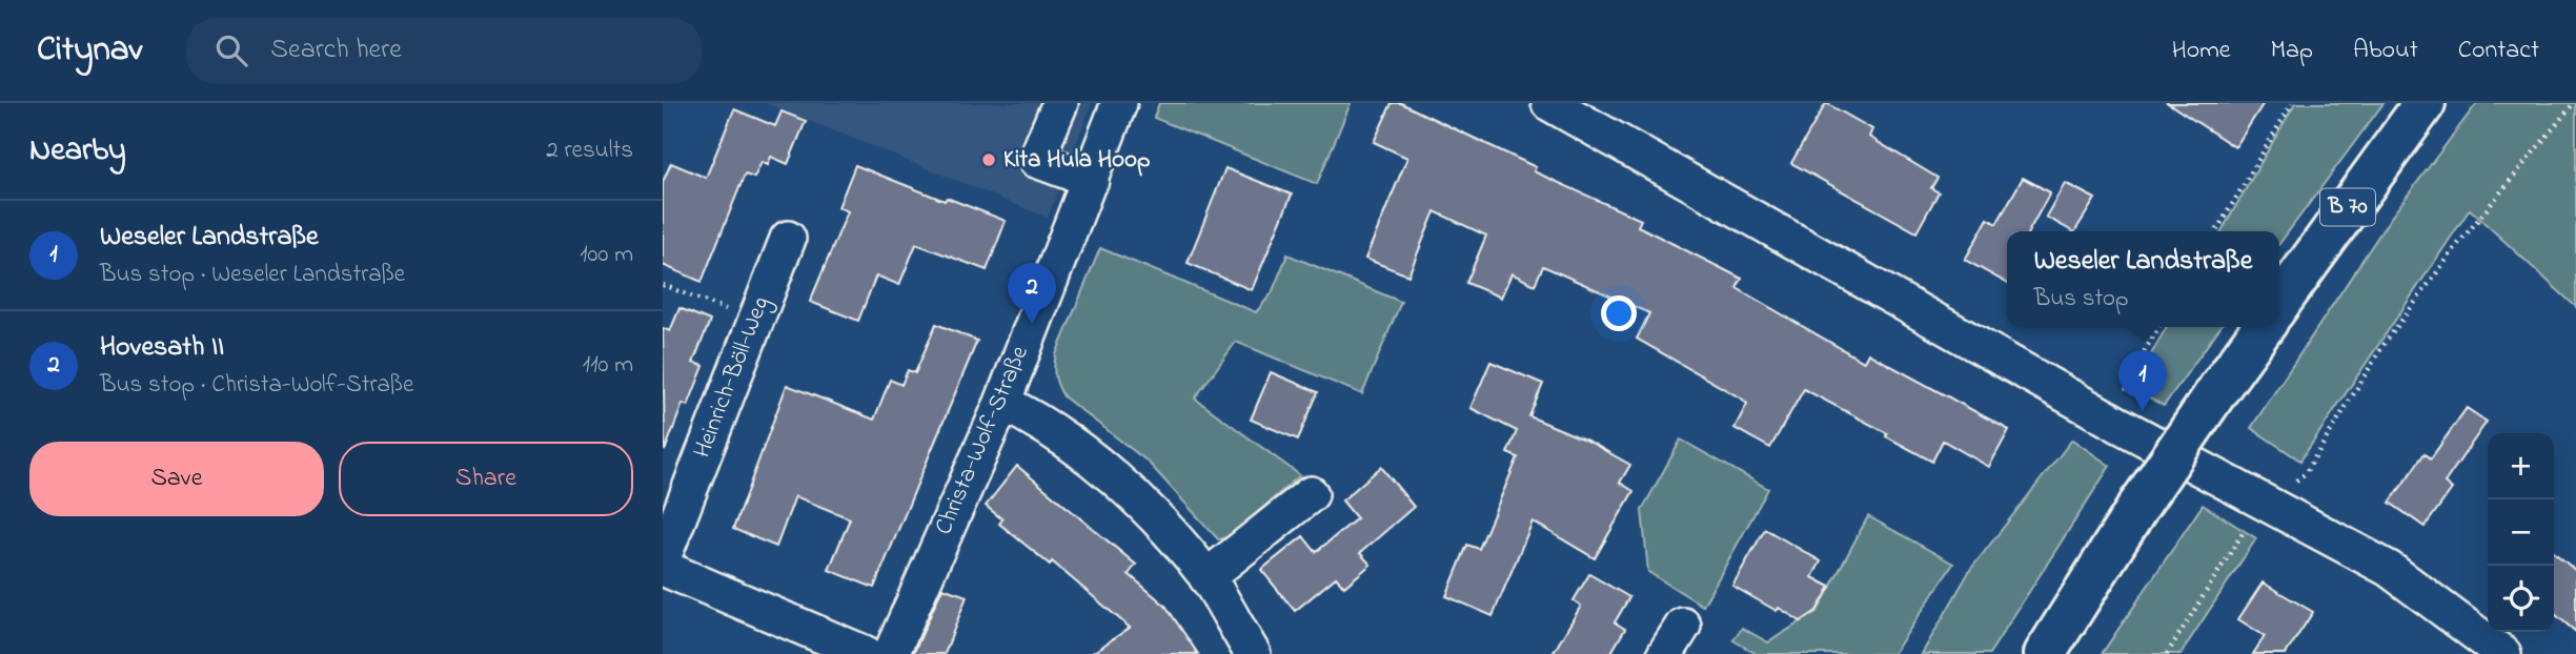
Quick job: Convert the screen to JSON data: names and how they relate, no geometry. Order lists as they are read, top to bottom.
{
  "streets": {
    "main road": ["B 70"],
    "street": ["Heinrich-Böll-Weg", "Christa-Wolf-Straße"]
  },
  "places": ["Kita Hula Hoop"],
  "page": {
    "header": "Citynav",
    "search": "Search here",
    "nav": [
      "Home",
      "Map",
      "About",
      "Contact"
    ],
    "heading": ["Nearby", "2 results"],
    "list": [
      {
        "mark": "1",
        "name": "Weseler Landstraße",
        "note": "Bus stop · Weseler Landstraße",
        "value": "100 m"
      },
      {
        "mark": "2",
        "name": "Hovesath II",
        "note": "Bus stop · Christa-Wolf-Straße",
        "value": "110 m"
      }
    ],
    "popup": ["Weseler Landstraße", "Bus stop"],
    "pins": ["2", "1"],
    "buttons": ["Save", "Share"],
    "map_buttons": ["+", "−"]
  }
}
